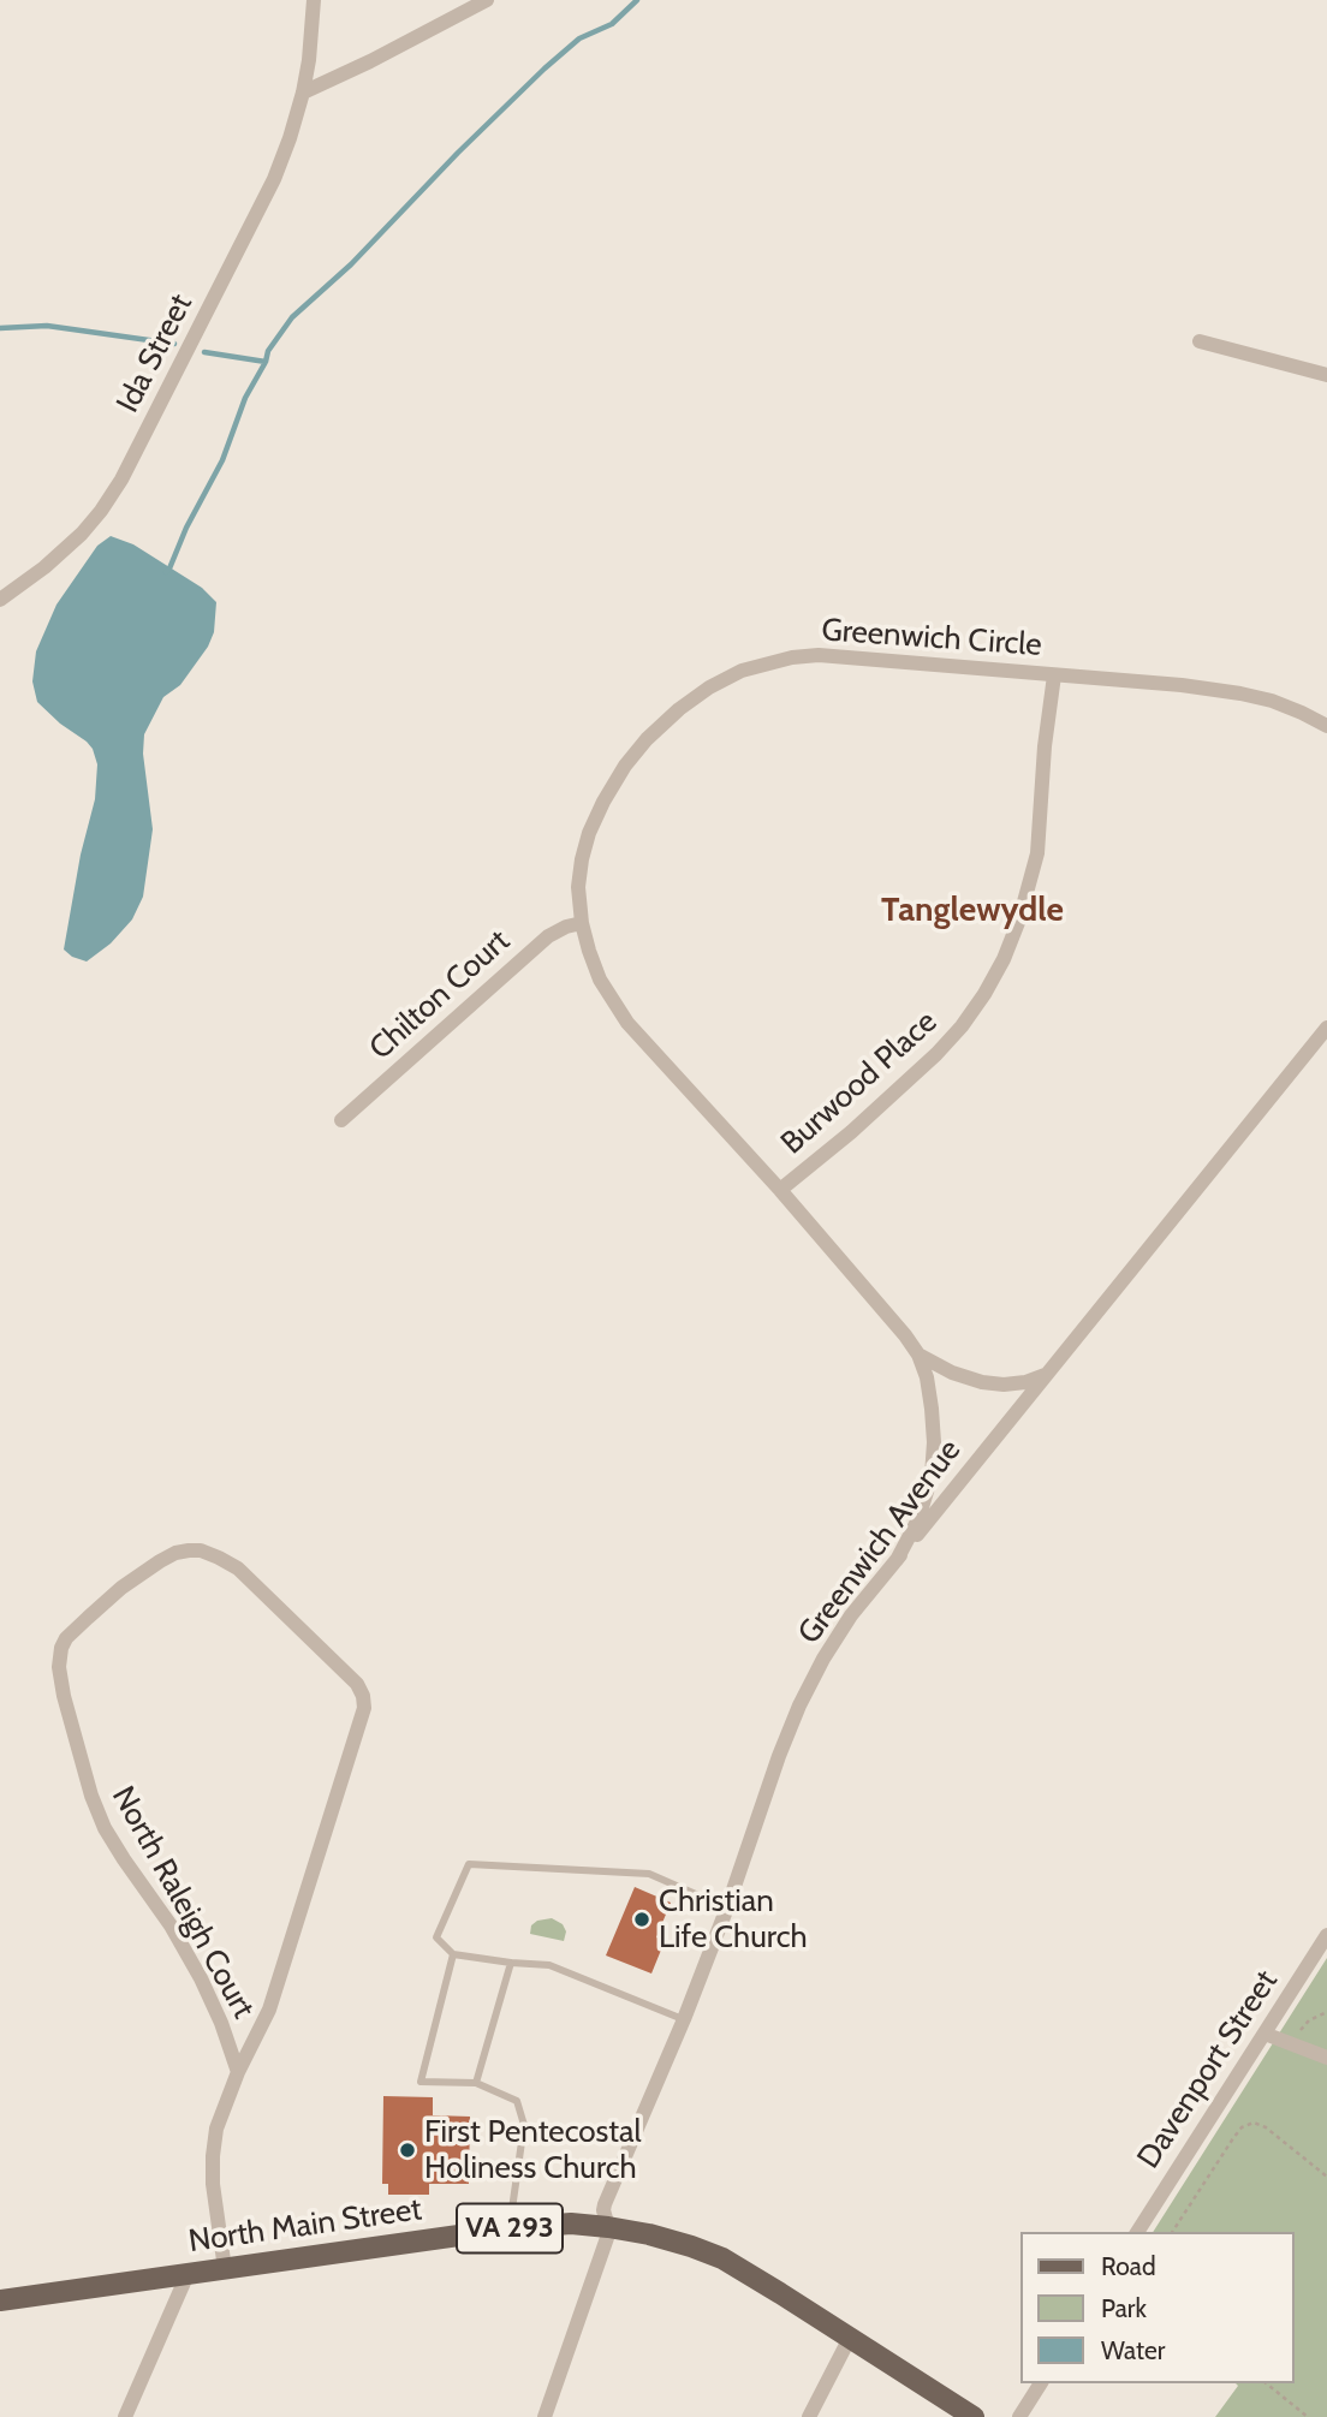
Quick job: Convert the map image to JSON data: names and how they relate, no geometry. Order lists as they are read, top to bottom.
{
  "streets": {
    "main road": ["North Main Street", "VA 293"],
    "street": [
      "Ida Street",
      "Greenwich Circle",
      "Chilton Court",
      "Burwood Place",
      "Greenwich Avenue",
      "North Raleigh Court",
      "Davenport Street"
    ]
  },
  "crossings": [
    ["Greenwich Circle", "Chilton Court"],
    ["Greenwich Circle", "Burwood Place"],
    ["Greenwich Circle", "Greenwich Avenue"],
    ["Greenwich Avenue", "North Main Street"],
    ["North Raleigh Court", "North Main Street"]
  ],
  "districts": ["Tanglewydle"],
  "places": ["Christian Life Church", "First Pentecostal Holiness Church"],
  "legend": ["Road", "Park", "Water"]
}
